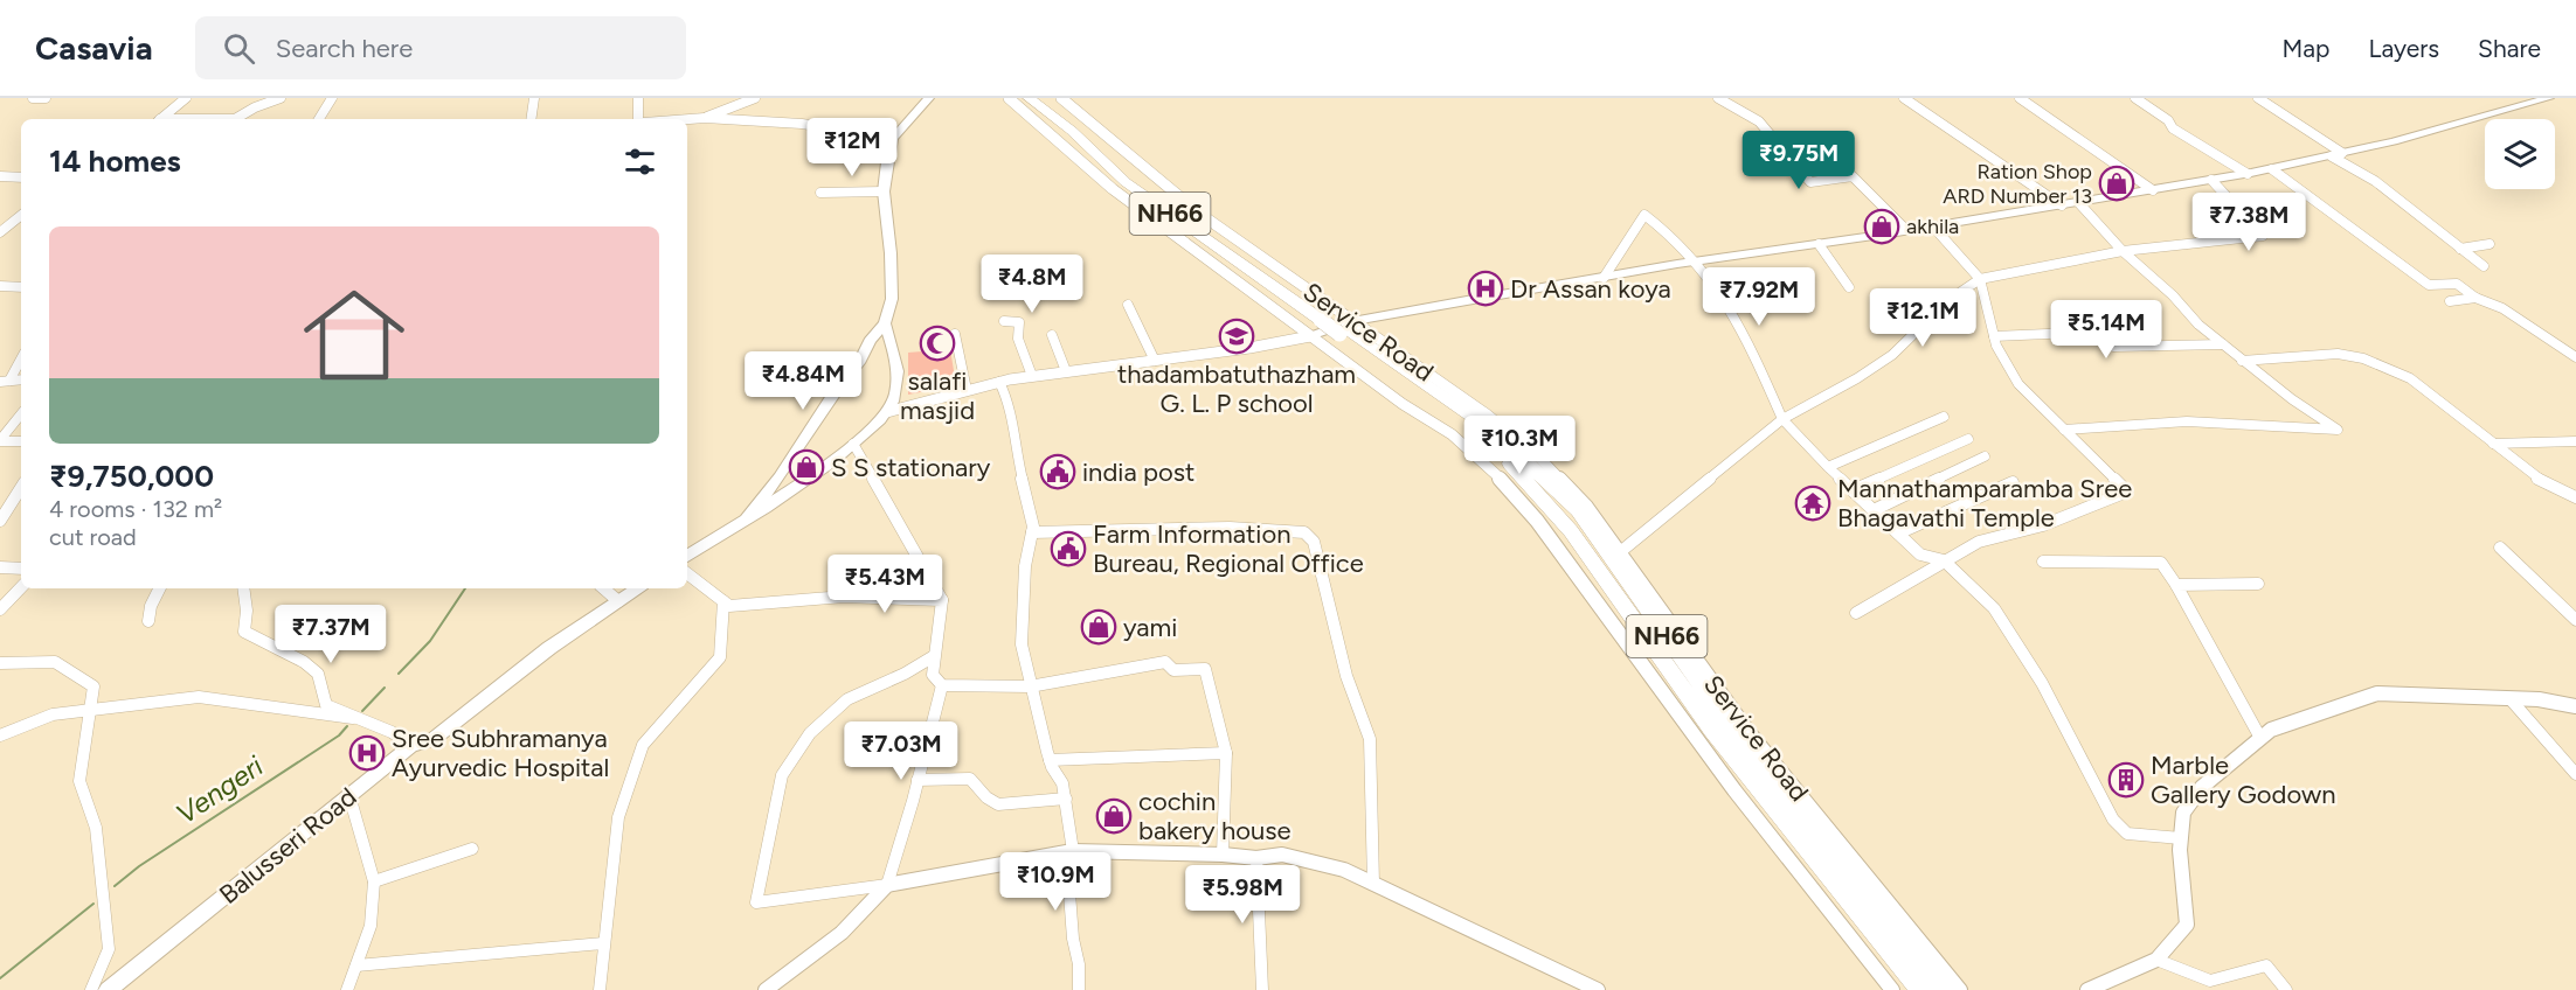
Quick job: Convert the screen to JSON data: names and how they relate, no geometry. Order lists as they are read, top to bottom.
{
  "streets": {
    "highway": ["NH66"],
    "main road": ["Balusseri Road"],
    "street": ["Service Road"]
  },
  "crossings": [
    ["NH66", "Service Road"]
  ],
  "water": ["Vengeri"],
  "places": {
    "shop": [
      "Ration Shop ARD Number 13",
      "akhila",
      "S S stationary",
      "yami",
      "cochin bakery house"
    ],
    "hospital": ["Dr Assan koya", "Sree Subhramanya Ayurvedic Hospital"],
    "school or university": ["thadambatuthazham G. L. P school"],
    "mosque": ["salafi masjid"],
    "public building": ["india post", "Farm Information Bureau, Regional Office"],
    "temple": ["Mannathamparamba Sree Bhagavathi Temple"],
    "building": ["Marble Gallery Godown"]
  },
  "page": {
    "header": "Casavia",
    "search": "Search here",
    "nav": ["Map", "Layers", "Share"],
    "price": [
      "₹12M",
      "₹9.75M",
      "₹7.38M",
      "₹4.8M",
      "₹7.92M",
      "₹12.1M",
      "₹5.14M",
      "₹4.84M",
      "₹10.3M",
      "₹5.43M",
      "₹7.37M",
      "₹7.03M",
      "₹10.9M",
      "₹5.98M"
    ],
    "heading": "14 homes",
    "list": [
      {
        "name": "₹9,750,000",
        "note": "4 rooms · 132 m² · cut road"
      }
    ]
  }
}
